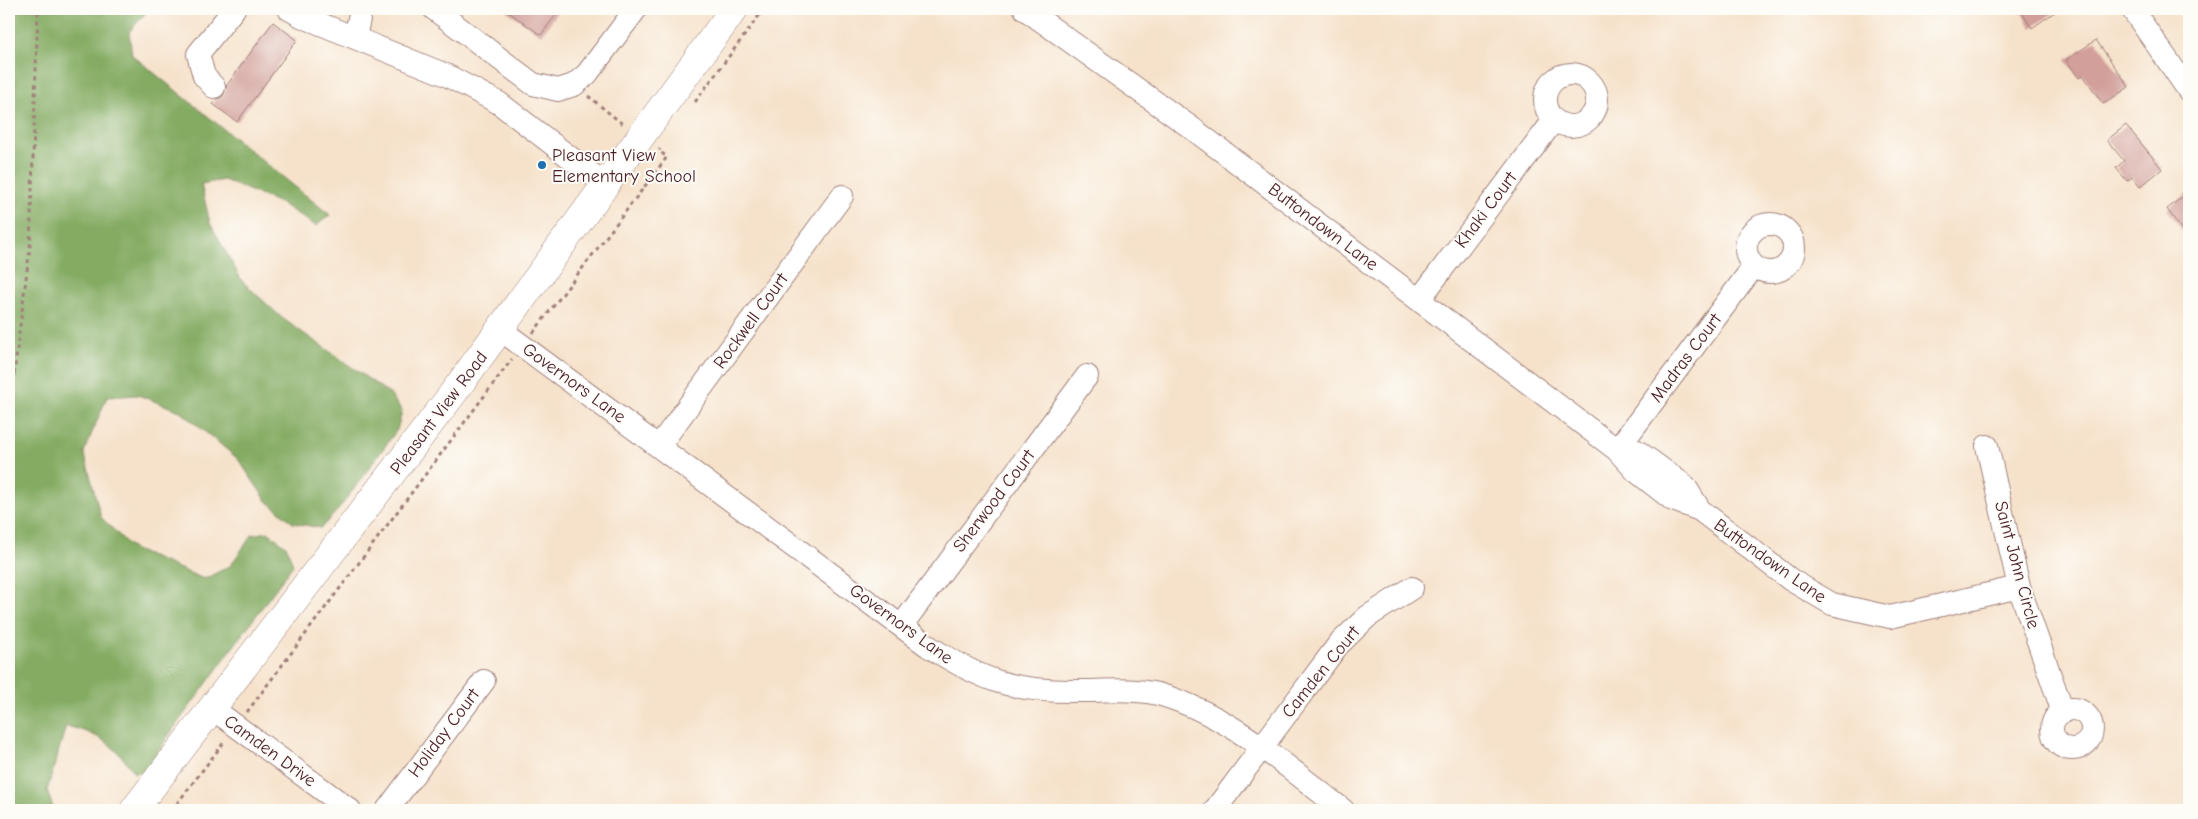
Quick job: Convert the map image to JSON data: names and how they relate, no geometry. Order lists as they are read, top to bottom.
{
  "streets": {
    "main road": ["Pleasant View Road"],
    "street": [
      "Khaki Court",
      "Buttondown Lane",
      "Rockwell Court",
      "Madras Court",
      "Governors Lane",
      "Sherwood Court",
      "Saint John Circle",
      "Camden Court",
      "Holiday Court",
      "Camden Drive"
    ]
  },
  "crossings": [
    ["Khaki Court", "Buttondown Lane"],
    ["Buttondown Lane", "Madras Court"],
    ["Buttondown Lane", "Saint John Circle"],
    ["Rockwell Court", "Governors Lane"],
    ["Governors Lane", "Pleasant View Road"],
    ["Governors Lane", "Sherwood Court"],
    ["Governors Lane", "Camden Court"],
    ["Pleasant View Road", "Camden Drive"]
  ],
  "places": ["Pleasant View Elementary School"]
}
